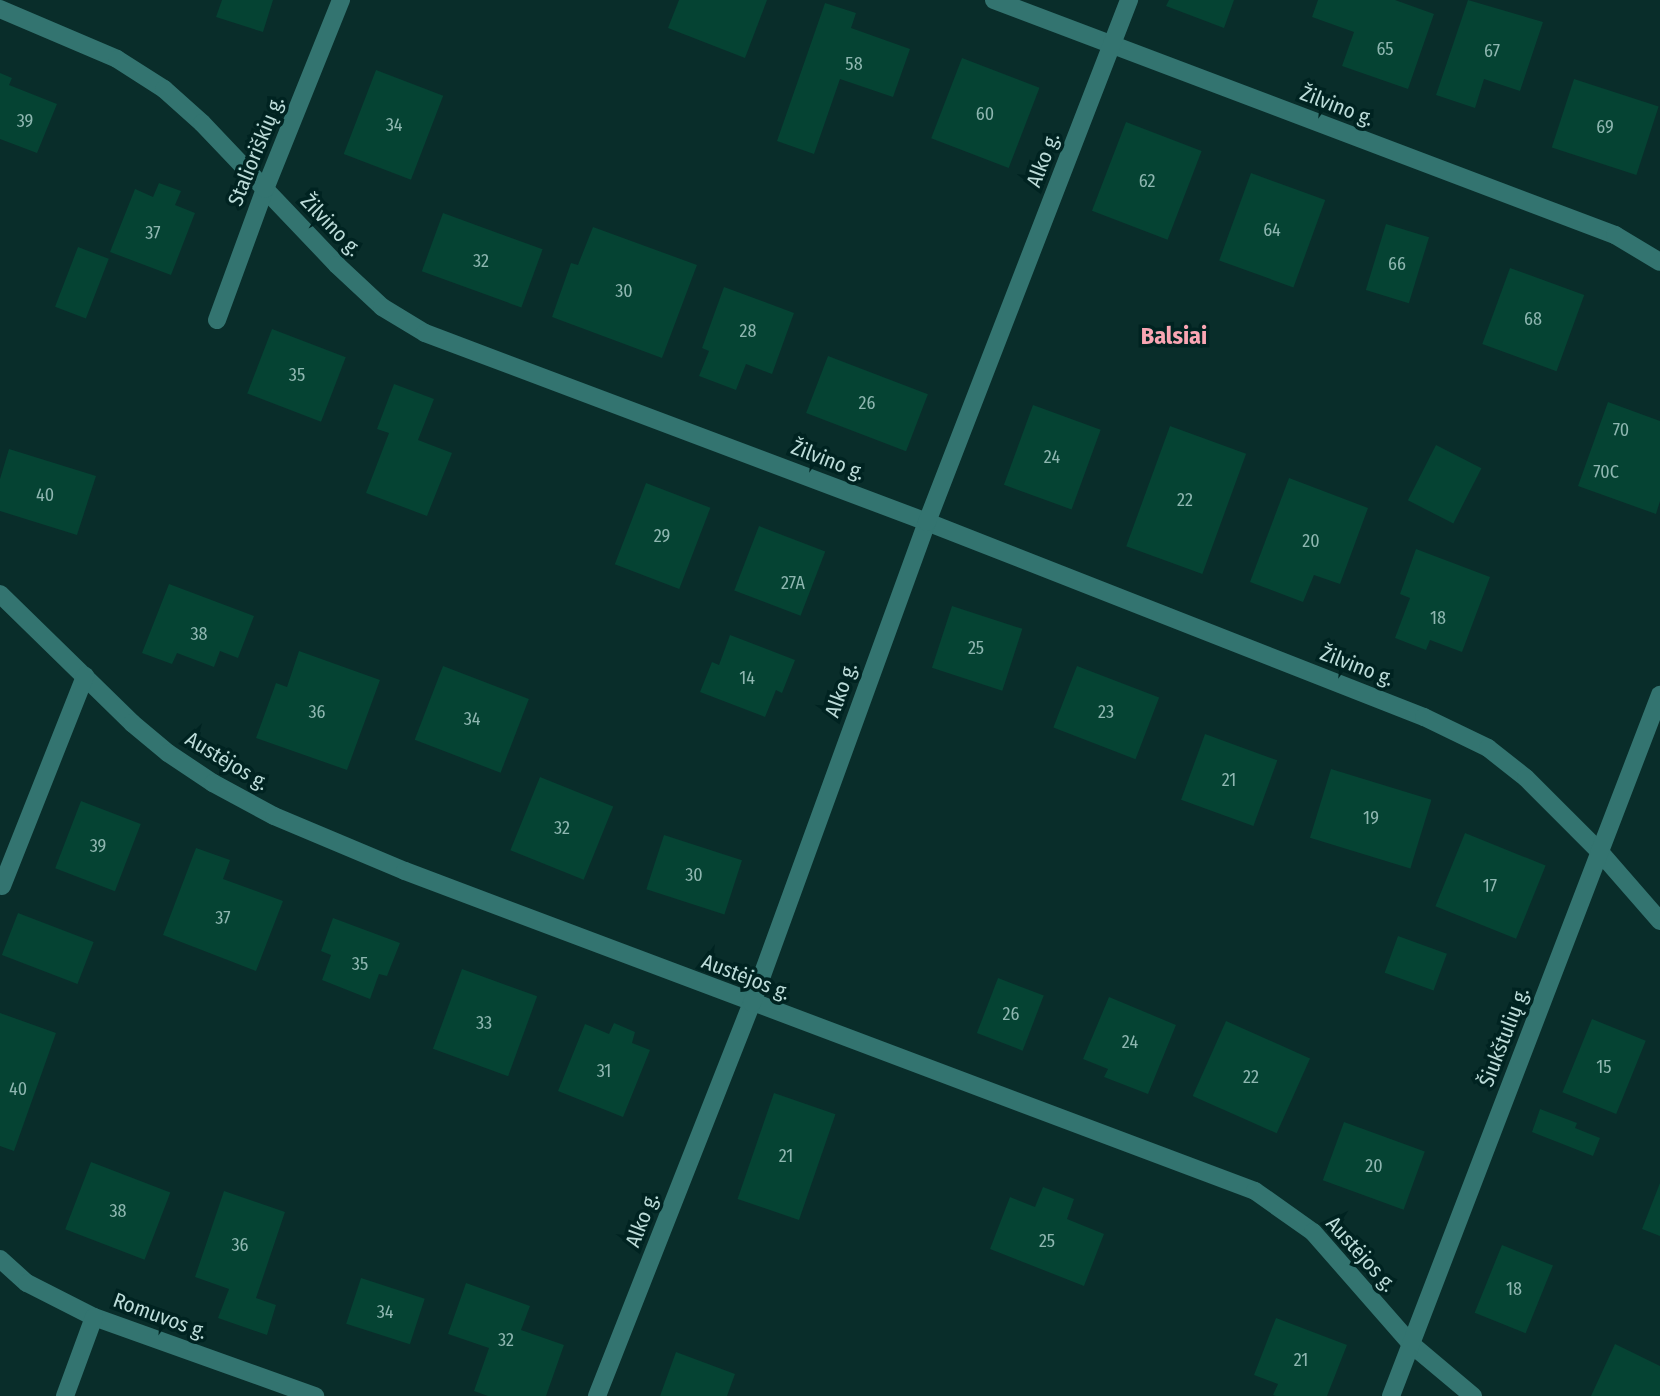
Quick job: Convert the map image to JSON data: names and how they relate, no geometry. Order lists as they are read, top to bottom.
{
  "streets": {
    "street": [
      "Žilvino g.",
      "Stalioriškių g.",
      "Alko g.",
      "Austėjos g.",
      "Šiukštulių g.",
      "Romuvos g."
    ]
  },
  "crossings": [
    ["Žilvino g.", "Stalioriškių g."],
    ["Žilvino g.", "Alko g."],
    ["Žilvino g.", "Šiukštulių g."],
    ["Alko g.", "Austėjos g."],
    ["Austėjos g.", "Šiukštulių g."]
  ],
  "districts": ["Balsiai"],
  "house_numbers": [
    "65",
    "67",
    "58",
    "60",
    "39",
    "34",
    "69",
    "62",
    "64",
    "37",
    "32",
    "66",
    "30",
    "68",
    "28",
    "35",
    "26",
    "70",
    "24",
    "70C",
    "40",
    "22",
    "29",
    "20",
    "27A",
    "18",
    "38",
    "25",
    "14",
    "36",
    "23",
    "34",
    "21",
    "19",
    "32",
    "39",
    "30",
    "17",
    "37",
    "35",
    "26",
    "33",
    "24",
    "15",
    "31",
    "22",
    "40",
    "21",
    "20",
    "38",
    "25",
    "36",
    "18",
    "34",
    "32",
    "21"
  ]
}
